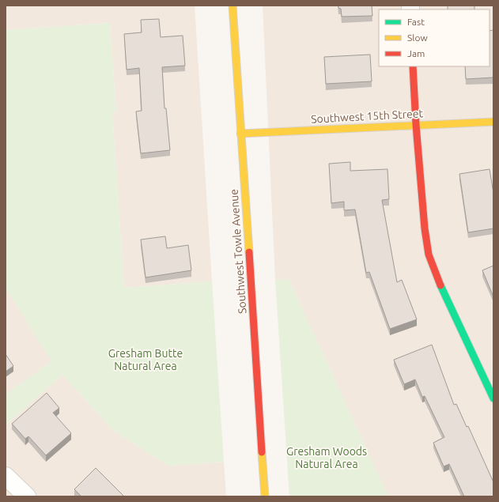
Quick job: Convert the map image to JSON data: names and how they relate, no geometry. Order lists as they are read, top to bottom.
{
  "streets": {
    "street": ["Southwest 15th Street", "Southwest Towle Avenue"]
  },
  "crossings": [
    ["Southwest 15th Street", "Southwest Towle Avenue"]
  ],
  "parks": ["Gresham Butte Natural Area", "Gresham Woods Natural Area"],
  "legend": ["Fast", "Slow", "Jam"]
}
